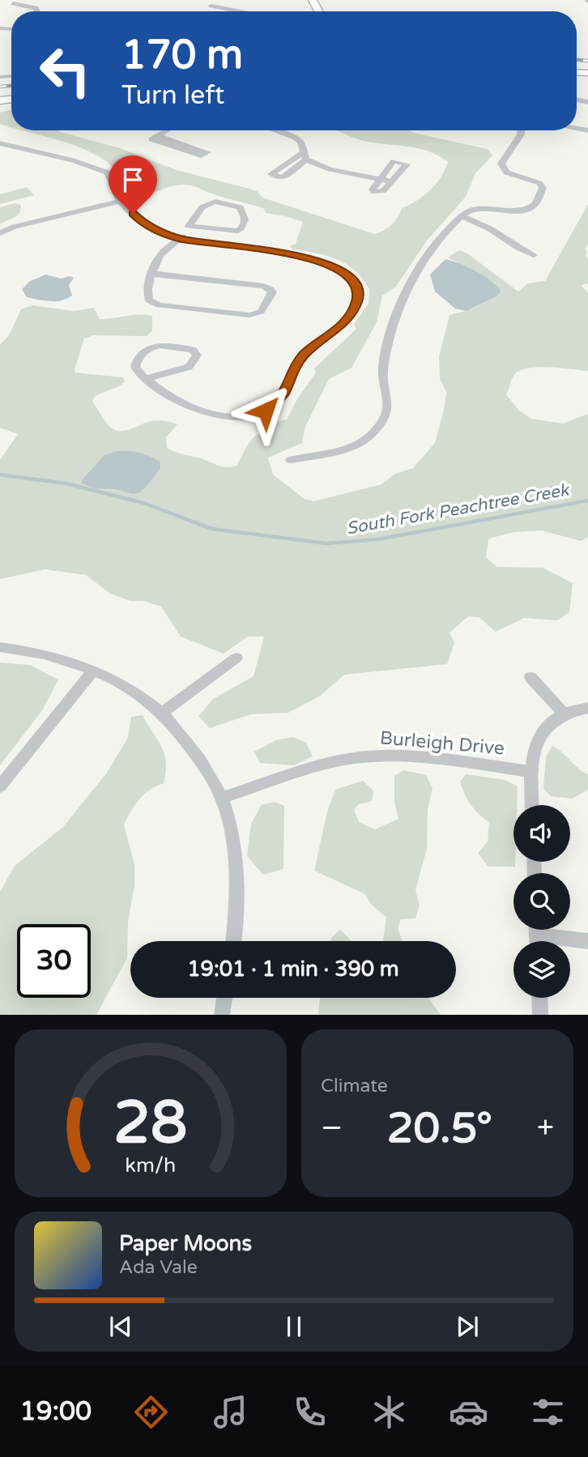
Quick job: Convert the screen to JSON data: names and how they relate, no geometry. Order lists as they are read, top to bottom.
{
  "streets": {
    "street": ["Burleigh Drive"]
  },
  "water": ["South Fork Peachtree Creek"],
  "page": {
    "turn": ["170 m", "Turn left"],
    "limit": "30",
    "trip": "19:01 · 1 min · 390 m",
    "tile": "Climate",
    "heat": ["−", "20.5°", "+"],
    "song": ["Paper Moons", "Ada Vale"],
    "tabs": "19:00",
    "gauge": ["28", "km/h"]
  }
}
